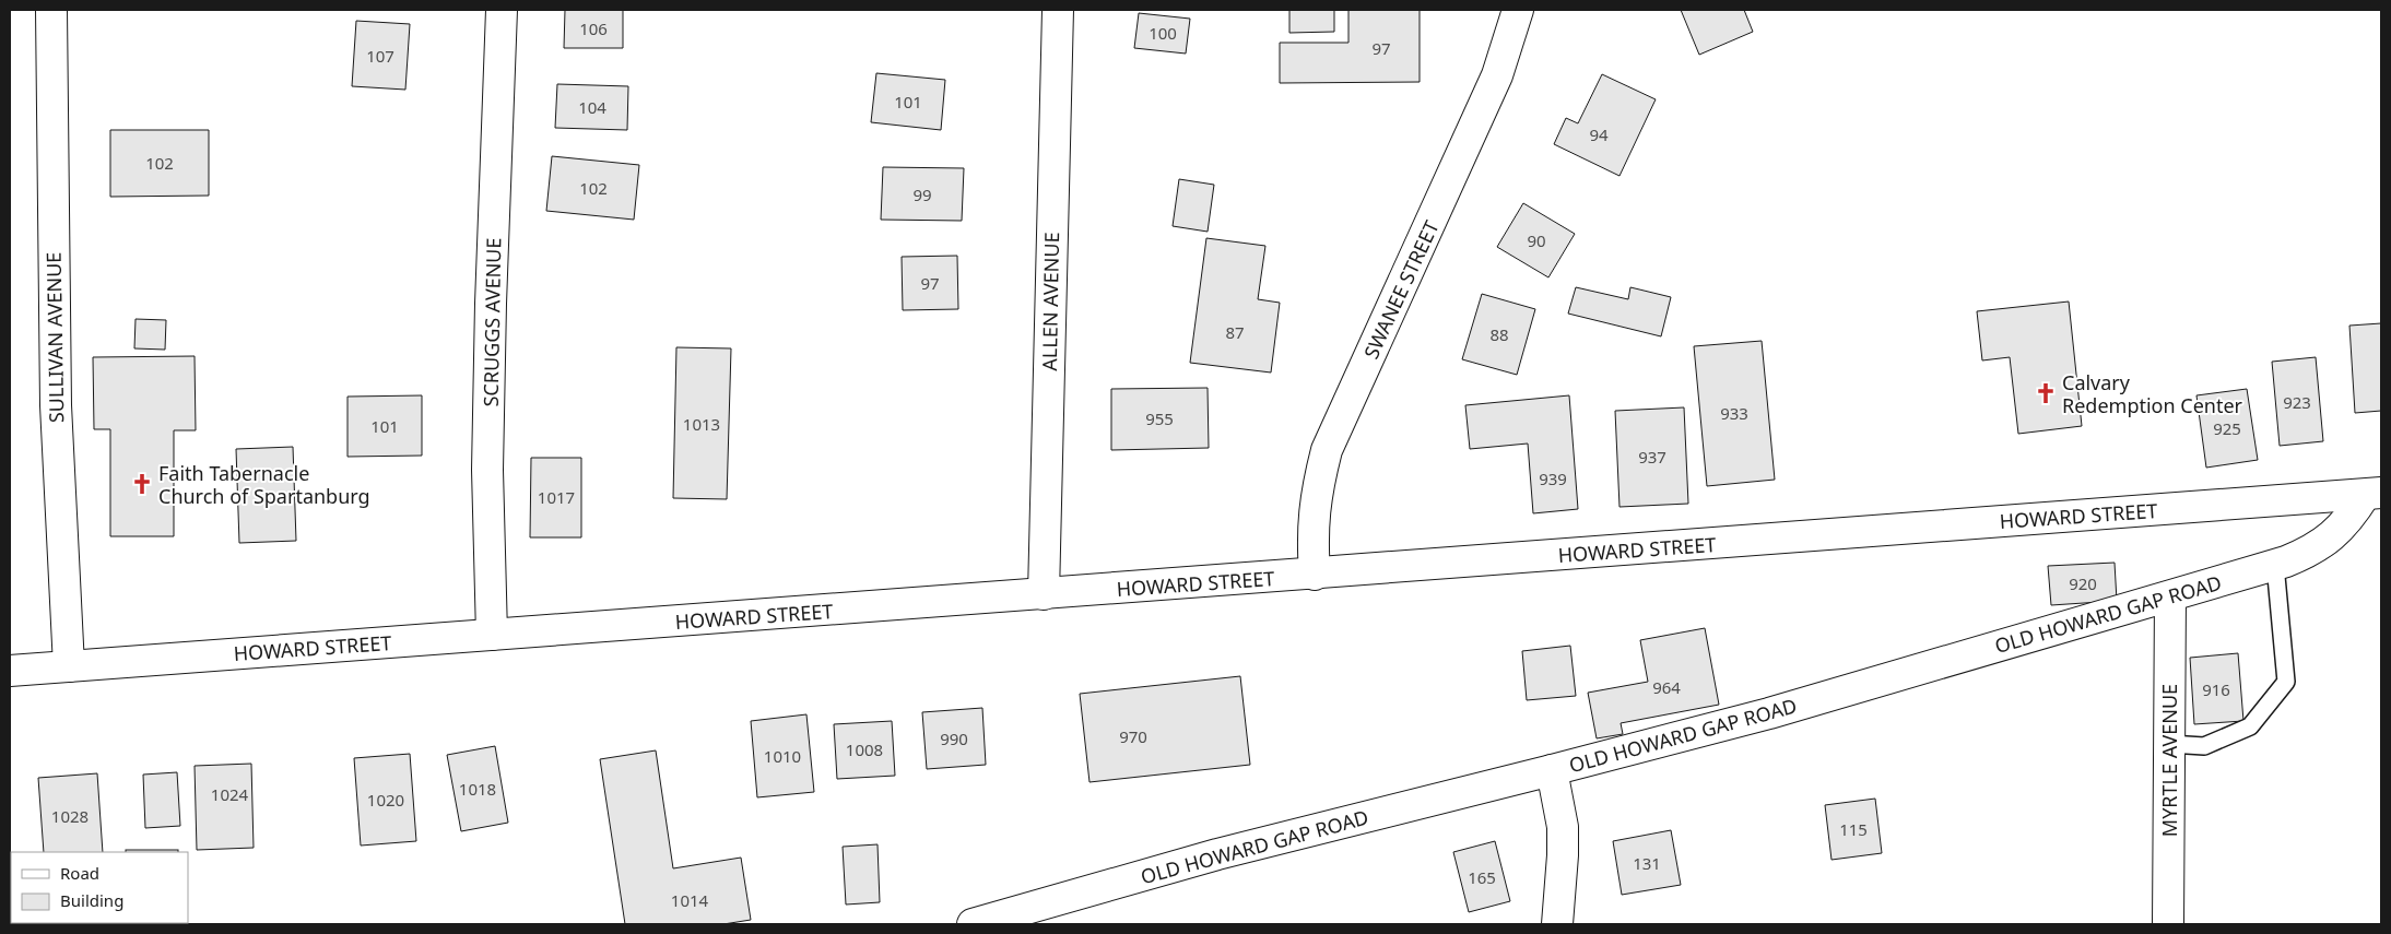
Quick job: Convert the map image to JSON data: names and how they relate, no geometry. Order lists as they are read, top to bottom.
{
  "streets": {
    "street": [
      "SWANEE STREET",
      "ALLEN AVENUE",
      "SCRUGGS AVENUE",
      "SULLIVAN AVENUE",
      "HOWARD STREET",
      "OLD HOWARD GAP ROAD",
      "MYRTLE AVENUE"
    ]
  },
  "crossings": [
    ["SWANEE STREET", "HOWARD STREET"],
    ["ALLEN AVENUE", "HOWARD STREET"],
    ["SCRUGGS AVENUE", "HOWARD STREET"],
    ["SULLIVAN AVENUE", "HOWARD STREET"],
    ["HOWARD STREET", "OLD HOWARD GAP ROAD"],
    ["OLD HOWARD GAP ROAD", "MYRTLE AVENUE"]
  ],
  "places": {
    "church": ["Calvary Redemption Center", "Faith Tabernacle Church of Spartanburg"]
  },
  "house_numbers": [
    "106",
    "100",
    "97",
    "107",
    "101",
    "104",
    "94",
    "102",
    "102",
    "99",
    "90",
    "97",
    "87",
    "88",
    "923",
    "933",
    "955",
    "1013",
    "101",
    "925",
    "937",
    "939",
    "1017",
    "920",
    "964",
    "916",
    "970",
    "990",
    "1008",
    "1010",
    "1018",
    "1024",
    "1020",
    "1028",
    "115",
    "131",
    "165",
    "1014"
  ],
  "legend": ["Road", "Building"]
}
